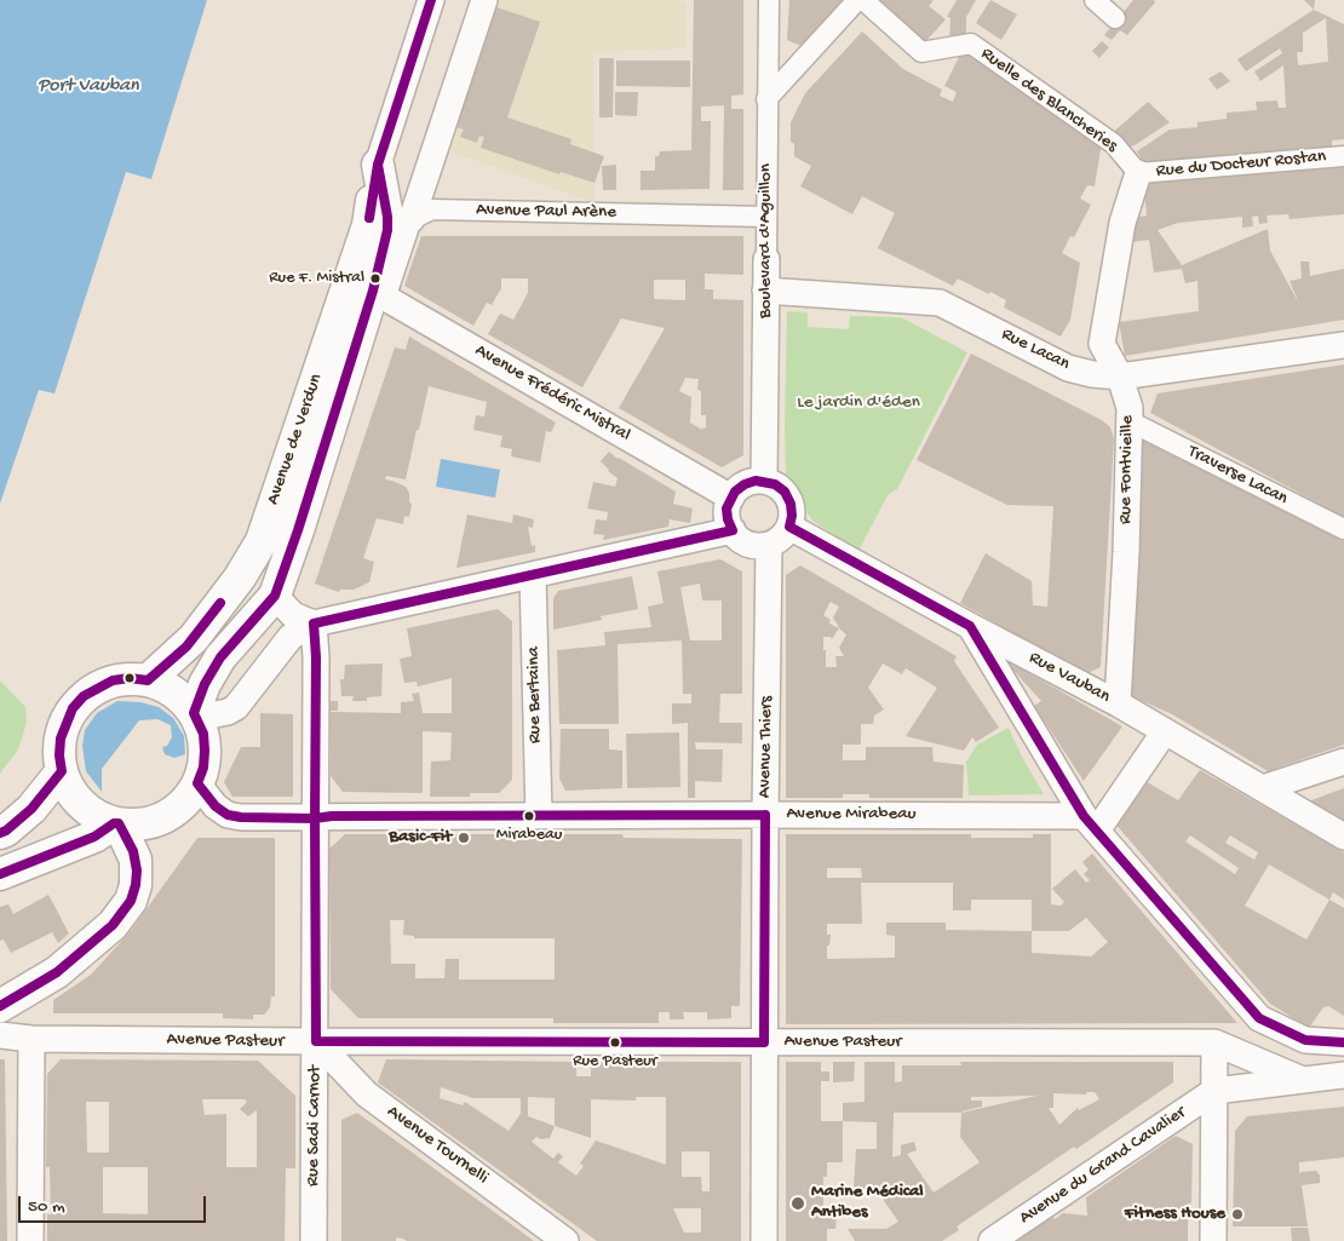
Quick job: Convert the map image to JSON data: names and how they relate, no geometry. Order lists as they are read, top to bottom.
{
  "streets": {
    "street": [
      "Ruelle des Blancheries",
      "Rue du Docteur Rostan",
      "Avenue Paul Arène",
      "Boulevard d'Aguillon",
      "Rue Lacan",
      "Avenue Frédéric Mistral",
      "Avenue de Verdun",
      "Rue Fontvieille",
      "Traverse Lacan",
      "Rue Vauban",
      "Rue Bertaina",
      "Avenue Thiers",
      "Avenue Mirabeau",
      "Avenue Pasteur",
      "Rue Sadi Carnot",
      "Avenue Tournelli",
      "Avenue du Grand Cavalier"
    ]
  },
  "crossings": [
    ["Ruelle des Blancheries", "Rue du Docteur Rostan"],
    ["Ruelle des Blancheries", "Rue Fontvieille"],
    ["Rue du Docteur Rostan", "Rue Fontvieille"],
    ["Avenue Paul Arène", "Boulevard d'Aguillon"],
    ["Boulevard d'Aguillon", "Rue Lacan"],
    ["Boulevard d'Aguillon", "Avenue Frédéric Mistral"],
    ["Boulevard d'Aguillon", "Rue Vauban"],
    ["Boulevard d'Aguillon", "Avenue Thiers"],
    ["Rue Lacan", "Rue Fontvieille"],
    ["Avenue Frédéric Mistral", "Avenue de Verdun"],
    ["Avenue Frédéric Mistral", "Rue Vauban"],
    ["Avenue Frédéric Mistral", "Avenue Thiers"],
    ["Avenue de Verdun", "Avenue Mirabeau"],
    ["Rue Fontvieille", "Traverse Lacan"],
    ["Rue Fontvieille", "Rue Vauban"],
    ["Rue Vauban", "Avenue Thiers"],
    ["Rue Bertaina", "Avenue Mirabeau"],
    ["Avenue Thiers", "Avenue Mirabeau"],
    ["Avenue Thiers", "Avenue Pasteur"],
    ["Avenue Mirabeau", "Rue Sadi Carnot"],
    ["Avenue Pasteur", "Rue Sadi Carnot"],
    ["Avenue Pasteur", "Avenue Tournelli"],
    ["Avenue Pasteur", "Avenue du Grand Cavalier"],
    ["Rue Sadi Carnot", "Avenue Tournelli"]
  ],
  "water": ["Port Vauban"],
  "parks": ["Le jardin d'éden"],
  "places": [
    "Rue F. Mistral",
    "Mirabeau",
    "Basic-Fit",
    "Rue Pasteur",
    "Marine Médical Antibes",
    "Fitness House"
  ],
  "scale_bar": "50 m"
}
